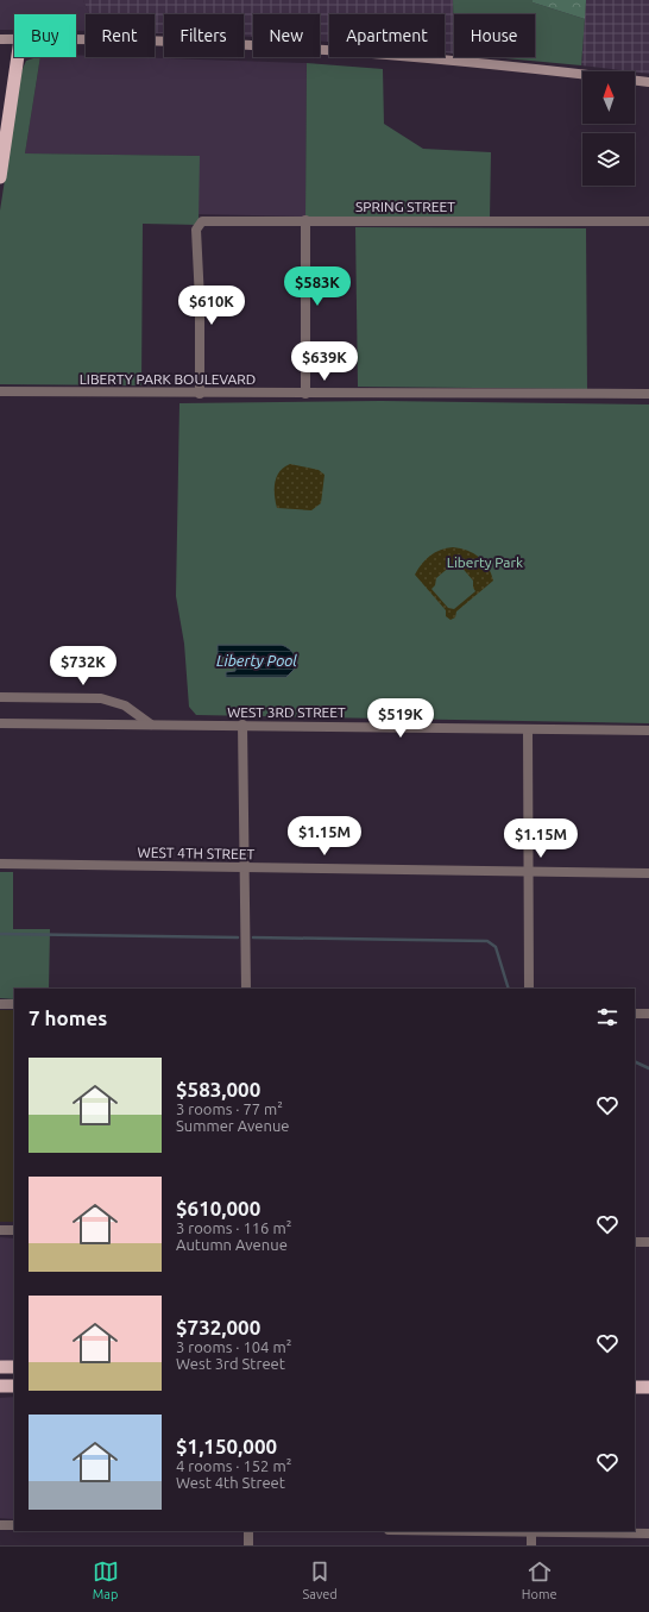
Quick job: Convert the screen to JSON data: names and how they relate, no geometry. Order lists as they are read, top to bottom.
{
  "streets": {
    "street": [
      "SPRING STREET",
      "LIBERTY PARK BOULEVARD",
      "WEST 3RD STREET",
      "WEST 4TH STREET"
    ]
  },
  "crossings": [
    ["SPRING STREET", "LIBERTY PARK BOULEVARD"]
  ],
  "water": ["Liberty Pool"],
  "parks": ["Liberty Park"],
  "north": "top",
  "page": {
    "chip": [
      "Buy",
      "Rent",
      "Filters",
      "New",
      "Apartment",
      "House"
    ],
    "price": [
      "$583K",
      "$610K",
      "$639K",
      "$732K",
      "$519K",
      "$1.15M",
      "$1.15M"
    ],
    "heading": "7 homes",
    "list": [
      {
        "name": "$583,000",
        "note": "3 rooms · 77 m² · Summer Avenue"
      },
      {
        "name": "$610,000",
        "note": "3 rooms · 116 m² · Autumn Avenue"
      },
      {
        "name": "$732,000",
        "note": "3 rooms · 104 m² · West 3rd Street"
      },
      {
        "name": "$1,150,000",
        "note": "4 rooms · 152 m² · West 4th Street"
      }
    ],
    "tabs": ["Map", "Saved", "Home"]
  }
}
